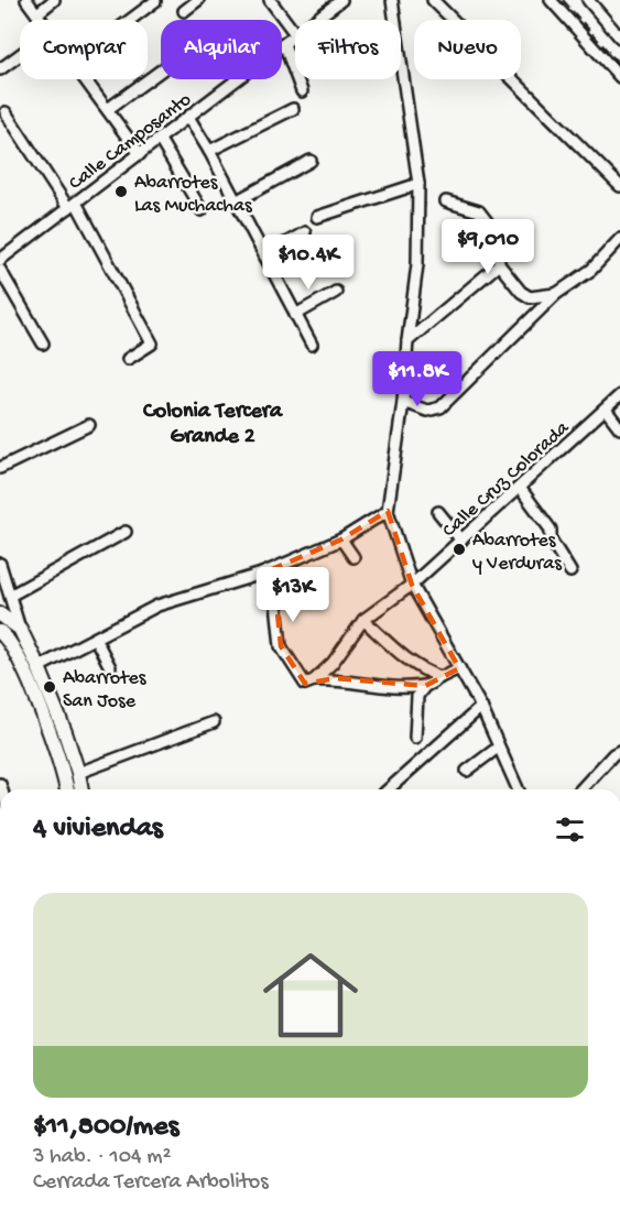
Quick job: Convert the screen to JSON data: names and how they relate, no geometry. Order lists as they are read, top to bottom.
{
  "streets": {
    "street": ["Calle Camposanto", "Calle Cruz Colorada"]
  },
  "districts": ["Colonia Tercera Grande 2"],
  "places": ["Abarrotes Las Muchachas", "Abarrotes y Verduras", "Abarrotes San Jose"],
  "page": {
    "chip": [
      "Comprar",
      "Alquilar",
      "Filtros",
      "Nuevo"
    ],
    "price": [
      "$9,010",
      "$10.4K",
      "$11.8K",
      "$13K"
    ],
    "heading": "4 viviendas",
    "list": [
      {
        "name": "$11,800/mes",
        "note": "3 hab. · 104 m² · Cerrada Tercera Arbolitos"
      }
    ]
  }
}
